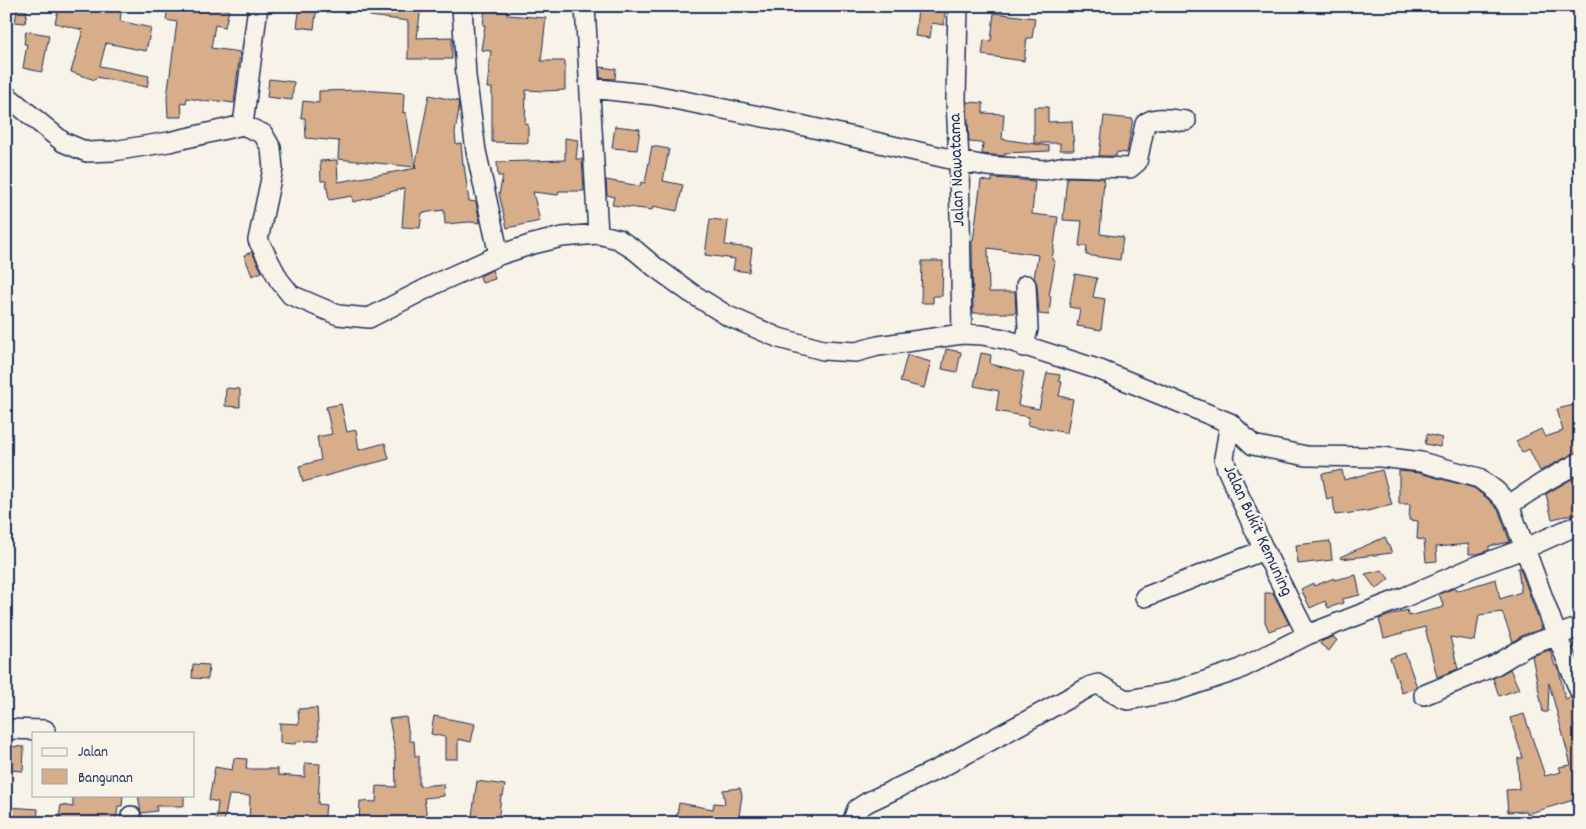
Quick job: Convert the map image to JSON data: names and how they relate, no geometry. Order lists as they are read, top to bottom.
{
  "streets": {
    "street": ["Jalan Nawatama", "Jalan Bukit Kemuning"]
  },
  "legend": ["Jalan", "Bangunan"]
}
